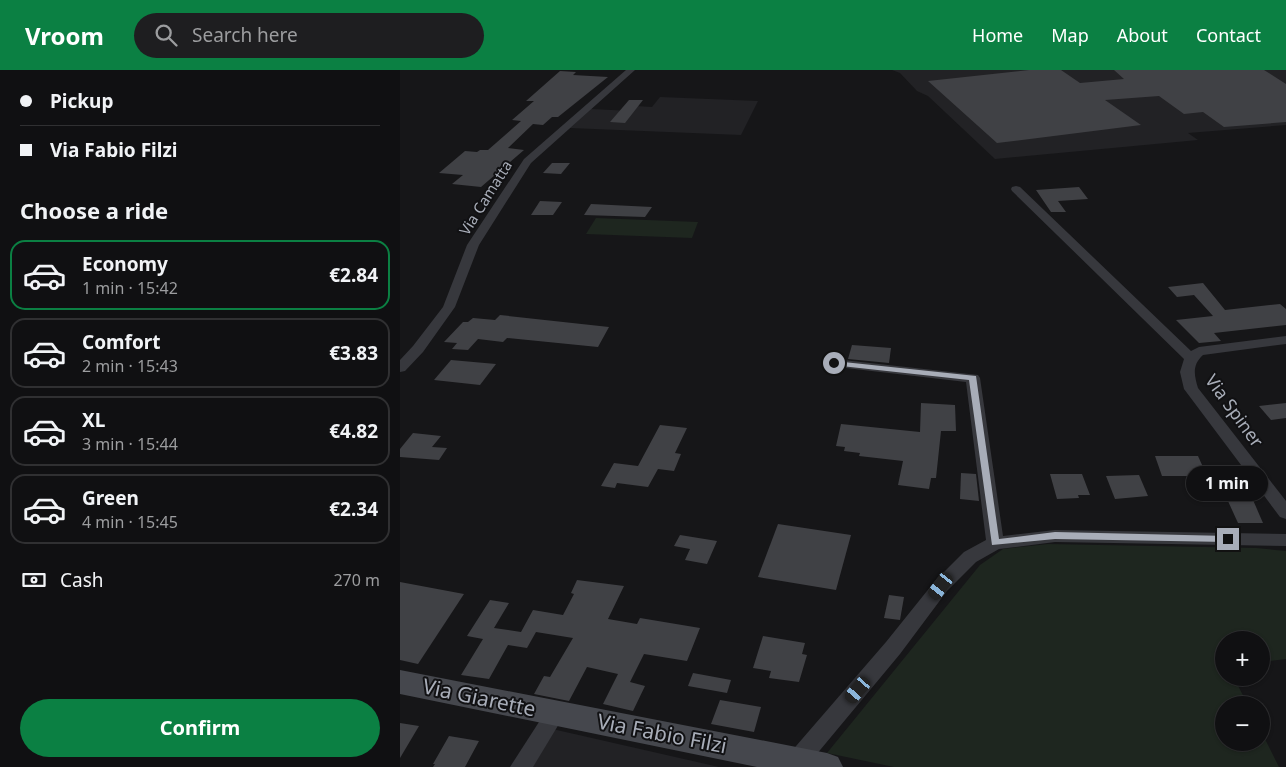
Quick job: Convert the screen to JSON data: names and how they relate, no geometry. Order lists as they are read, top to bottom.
{
  "streets": {
    "main road": ["Via Giarette", "Via Fabio Filzi"],
    "street": ["Via Camatta", "Via Spiner"]
  },
  "crossings": [
    ["Via Giarette", "Via Fabio Filzi"]
  ],
  "page": {
    "header": "Vroom",
    "search": "Search here",
    "nav": [
      "Home",
      "Map",
      "About",
      "Contact"
    ],
    "banner": ["Pickup", "Via Fabio Filzi"],
    "heading": "Choose a ride",
    "list": [
      {
        "name": "Economy",
        "note": "1 min · 15:42",
        "value": "€2.84"
      },
      {
        "name": "Comfort",
        "note": "2 min · 15:43",
        "value": "€3.83"
      },
      {
        "name": "XL",
        "note": "3 min · 15:44",
        "value": "€4.82"
      },
      {
        "name": "Green",
        "note": "4 min · 15:45",
        "value": "€2.34"
      }
    ],
    "bubble": "1 min",
    "pay": ["Cash", "270 m"],
    "map_buttons": ["+", "−"],
    "buttons": "Confirm"
  }
}
